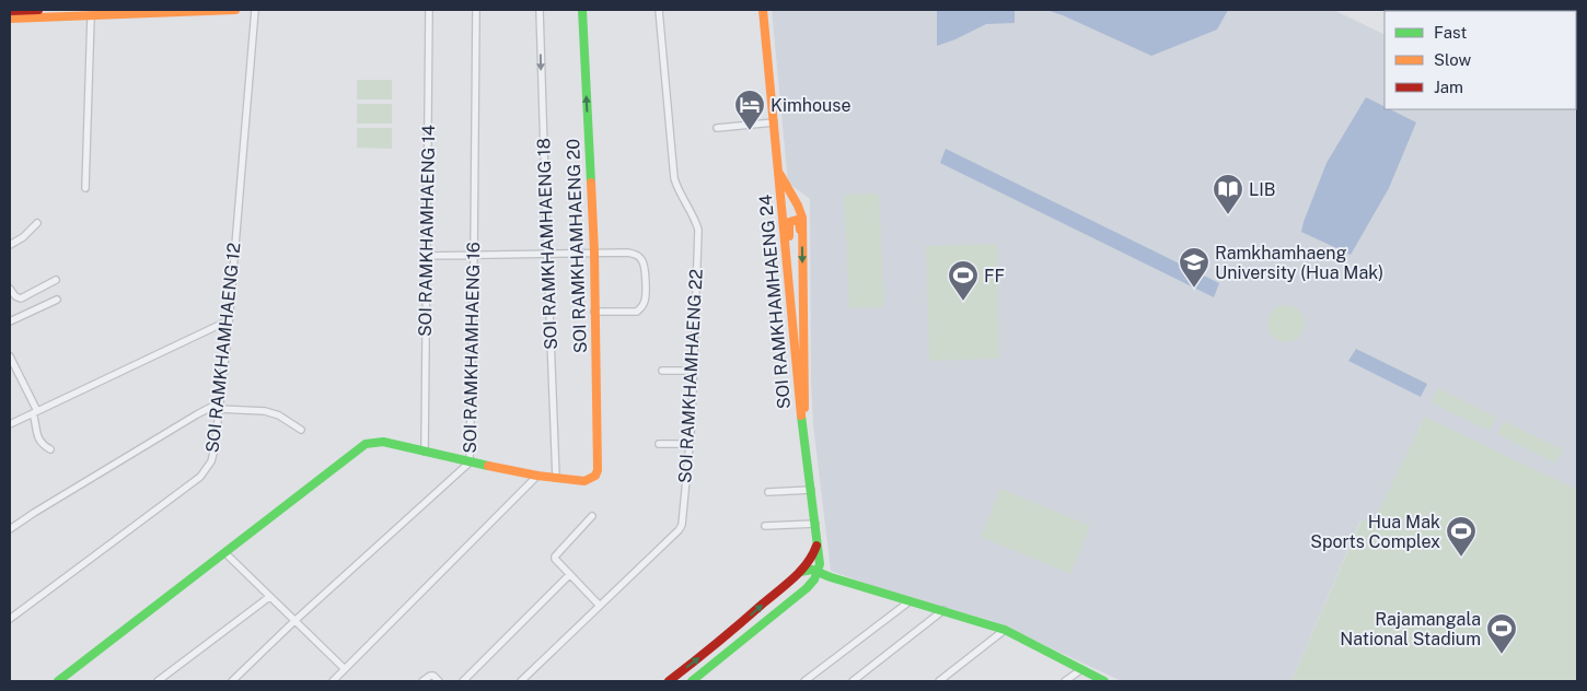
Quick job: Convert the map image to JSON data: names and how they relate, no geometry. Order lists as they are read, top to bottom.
{
  "streets": {
    "main road": ["SOI RAMKHAMHAENG 20", "SOI RAMKHAMHAENG 24"],
    "street": [
      "SOI RAMKHAMHAENG 14",
      "SOI RAMKHAMHAENG 18",
      "SOI RAMKHAMHAENG 12",
      "SOI RAMKHAMHAENG 16",
      "SOI RAMKHAMHAENG 22"
    ]
  },
  "crossings": [
    ["SOI RAMKHAMHAENG 18", "SOI RAMKHAMHAENG 20"]
  ],
  "one_way": ["SOI RAMKHAMHAENG 18", "SOI RAMKHAMHAENG 20"],
  "places": {
    "hotel": ["Kimhouse"],
    "library": ["LIB"],
    "school or university": ["Ramkhamhaeng University (Hua Mak)"],
    "sports": ["FF", "Hua Mak Sports Complex", "Rajamangala National Stadium"]
  },
  "legend": ["Fast", "Slow", "Jam"]
}
